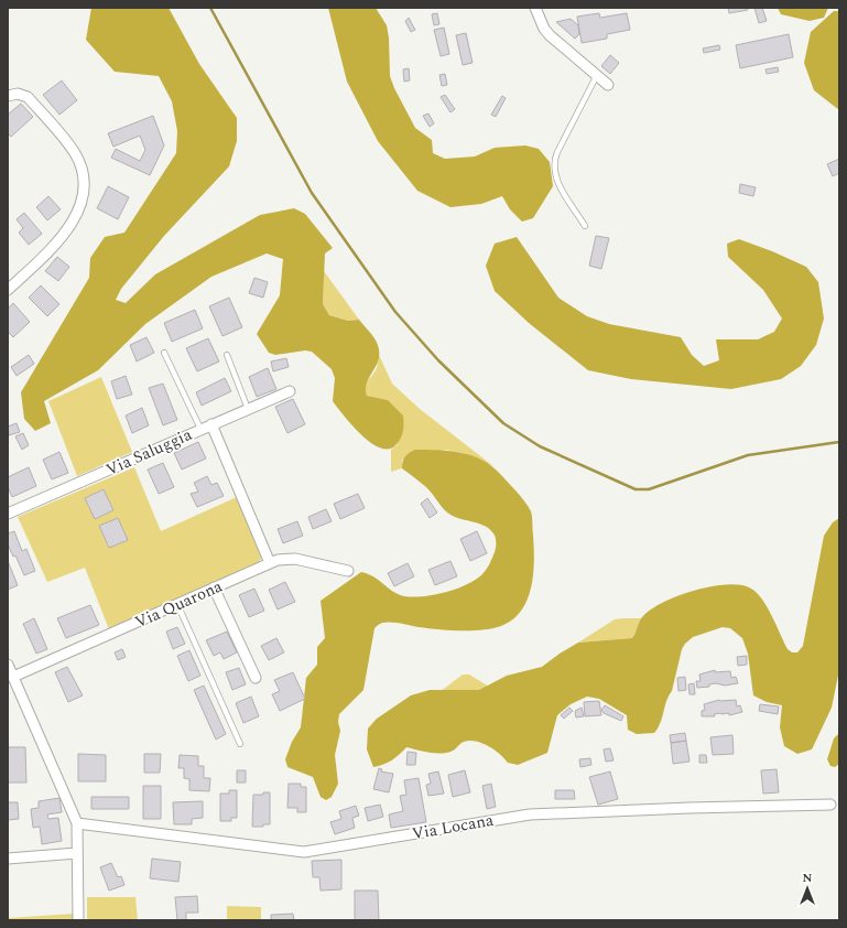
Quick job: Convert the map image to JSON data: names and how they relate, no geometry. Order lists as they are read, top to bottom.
{
  "streets": {
    "street": ["Via Saluggia", "Via Quarona", "Via Locana"]
  },
  "north": "top"
}
